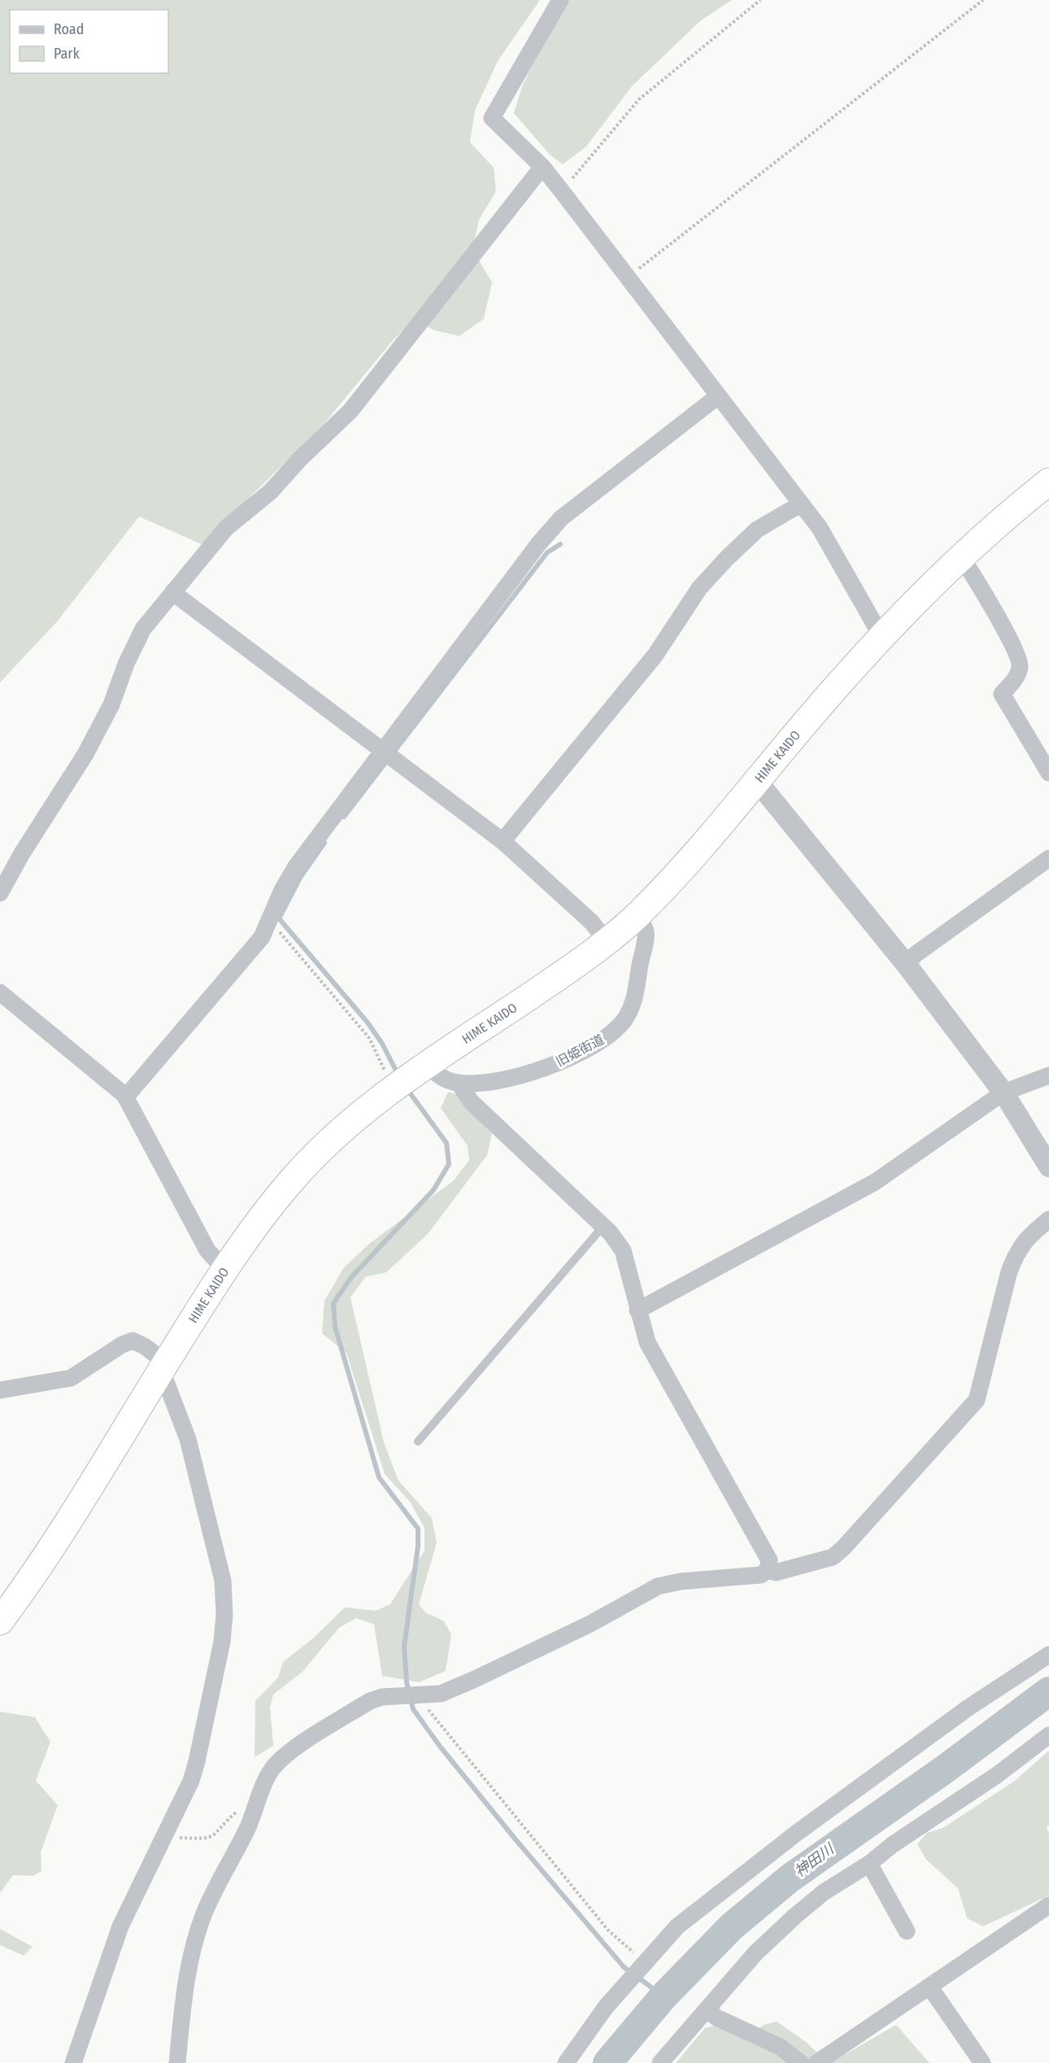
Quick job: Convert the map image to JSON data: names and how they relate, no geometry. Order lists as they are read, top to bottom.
{
  "streets": {
    "highway": ["HIME KAIDO"],
    "street": ["旧姫街道"]
  },
  "crossings": [
    ["HIME KAIDO", "旧姫街道"]
  ],
  "water": ["神田川"],
  "legend": ["Road", "Park"]
}
